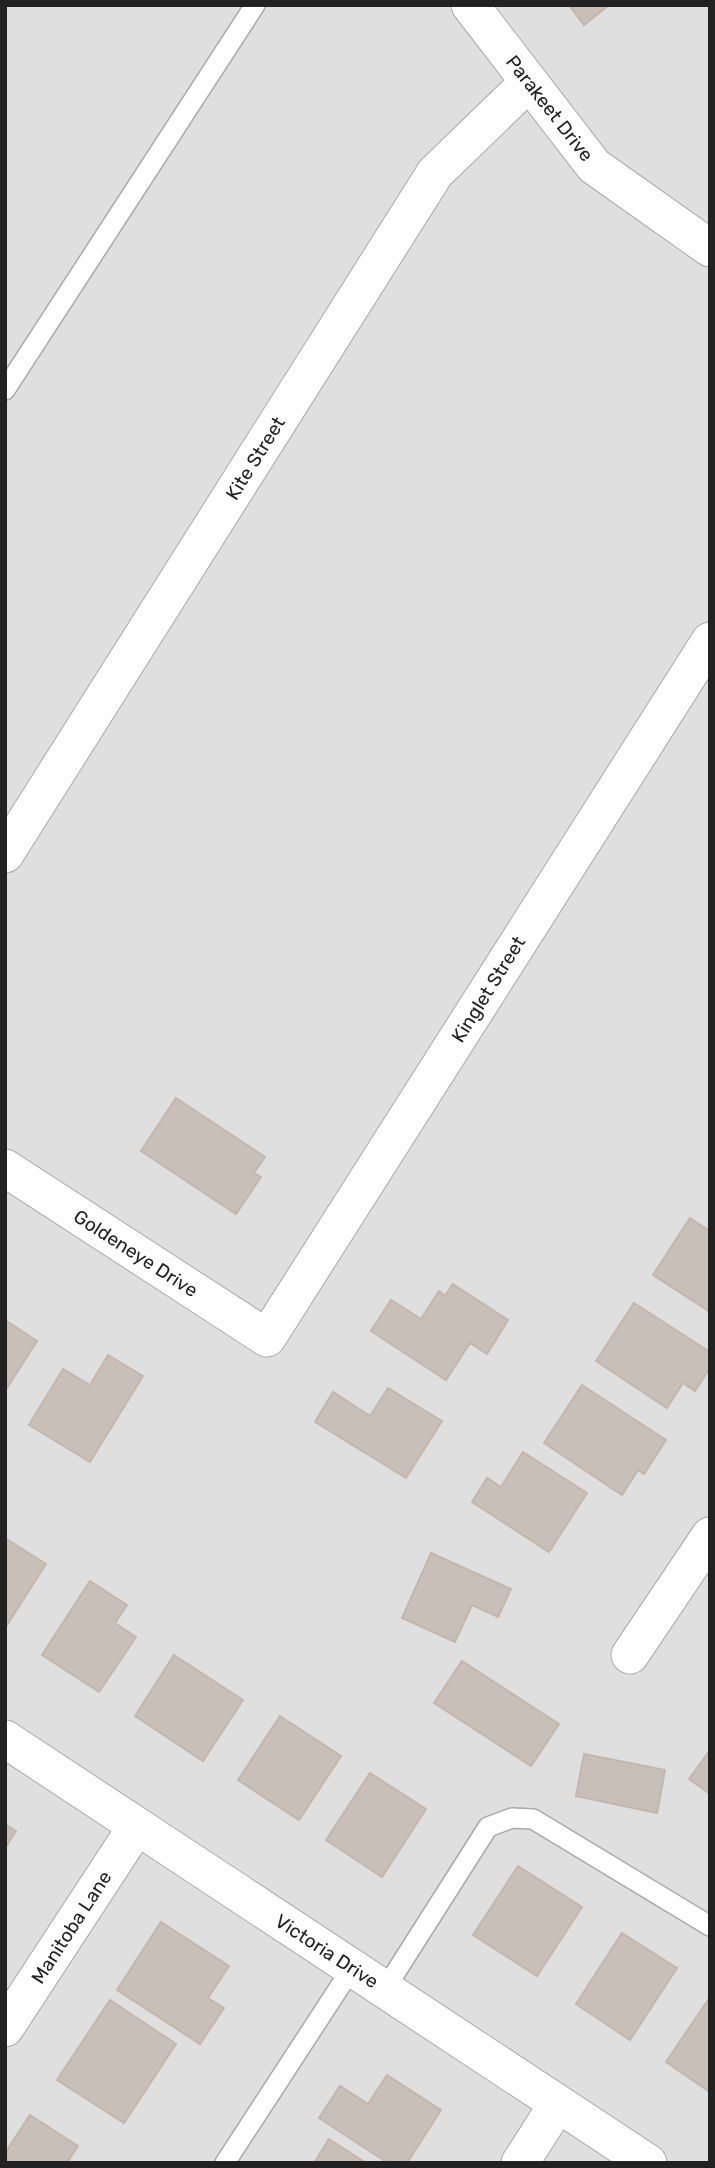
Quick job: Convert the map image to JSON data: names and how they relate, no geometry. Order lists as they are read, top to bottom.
{
  "streets": {
    "street": [
      "Parakeet Drive",
      "Kite Street",
      "Kinglet Street",
      "Goldeneye Drive",
      "Manitoba Lane",
      "Victoria Drive"
    ]
  },
  "crossings": [
    ["Parakeet Drive", "Kite Street"],
    ["Kinglet Street", "Goldeneye Drive"],
    ["Manitoba Lane", "Victoria Drive"]
  ]
}
